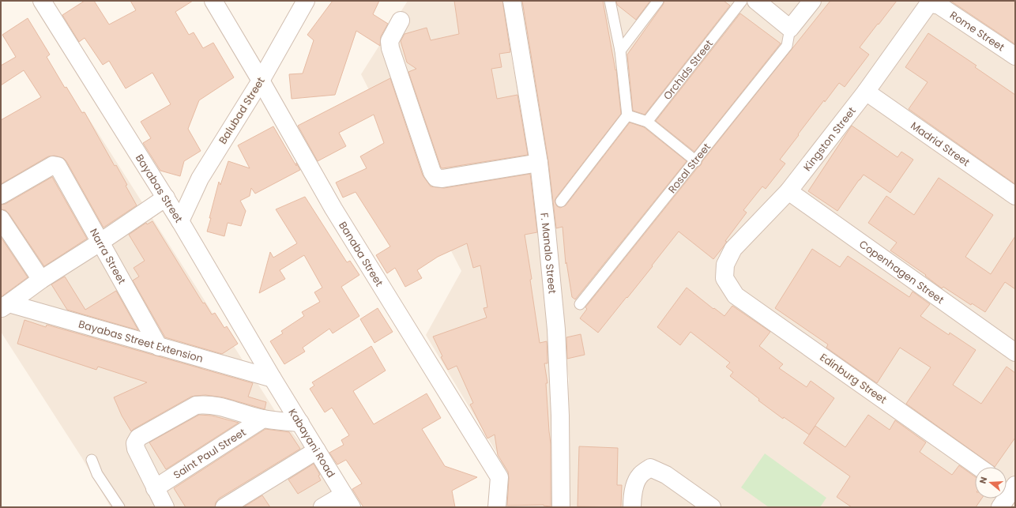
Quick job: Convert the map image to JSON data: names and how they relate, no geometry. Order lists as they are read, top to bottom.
{
  "streets": {
    "street": [
      "Rome Street",
      "Balubad Street",
      "Kingston Street",
      "Madrid Street",
      "Bayabas Street",
      "F. Manalo Street",
      "Banaba Street",
      "Narra Street",
      "Copenhagen Street",
      "Bayabas Street Extension",
      "Edinburg Street",
      "Kabayani Road",
      "Saint Paul Street"
    ],
    "lane": ["Orchids Street", "Rosal Street"]
  },
  "crossings": [
    ["Rome Street", "Kingston Street"],
    ["Balubad Street", "Bayabas Street"],
    ["Balubad Street", "Banaba Street"],
    ["Kingston Street", "Madrid Street"],
    ["Kingston Street", "Copenhagen Street"],
    ["Kingston Street", "Edinburg Street"],
    ["Bayabas Street", "Bayabas Street Extension"],
    ["Bayabas Street", "Kabayani Road"],
    ["Narra Street", "Bayabas Street Extension"],
    ["Bayabas Street Extension", "Kabayani Road"]
  ],
  "north": "left"
}
